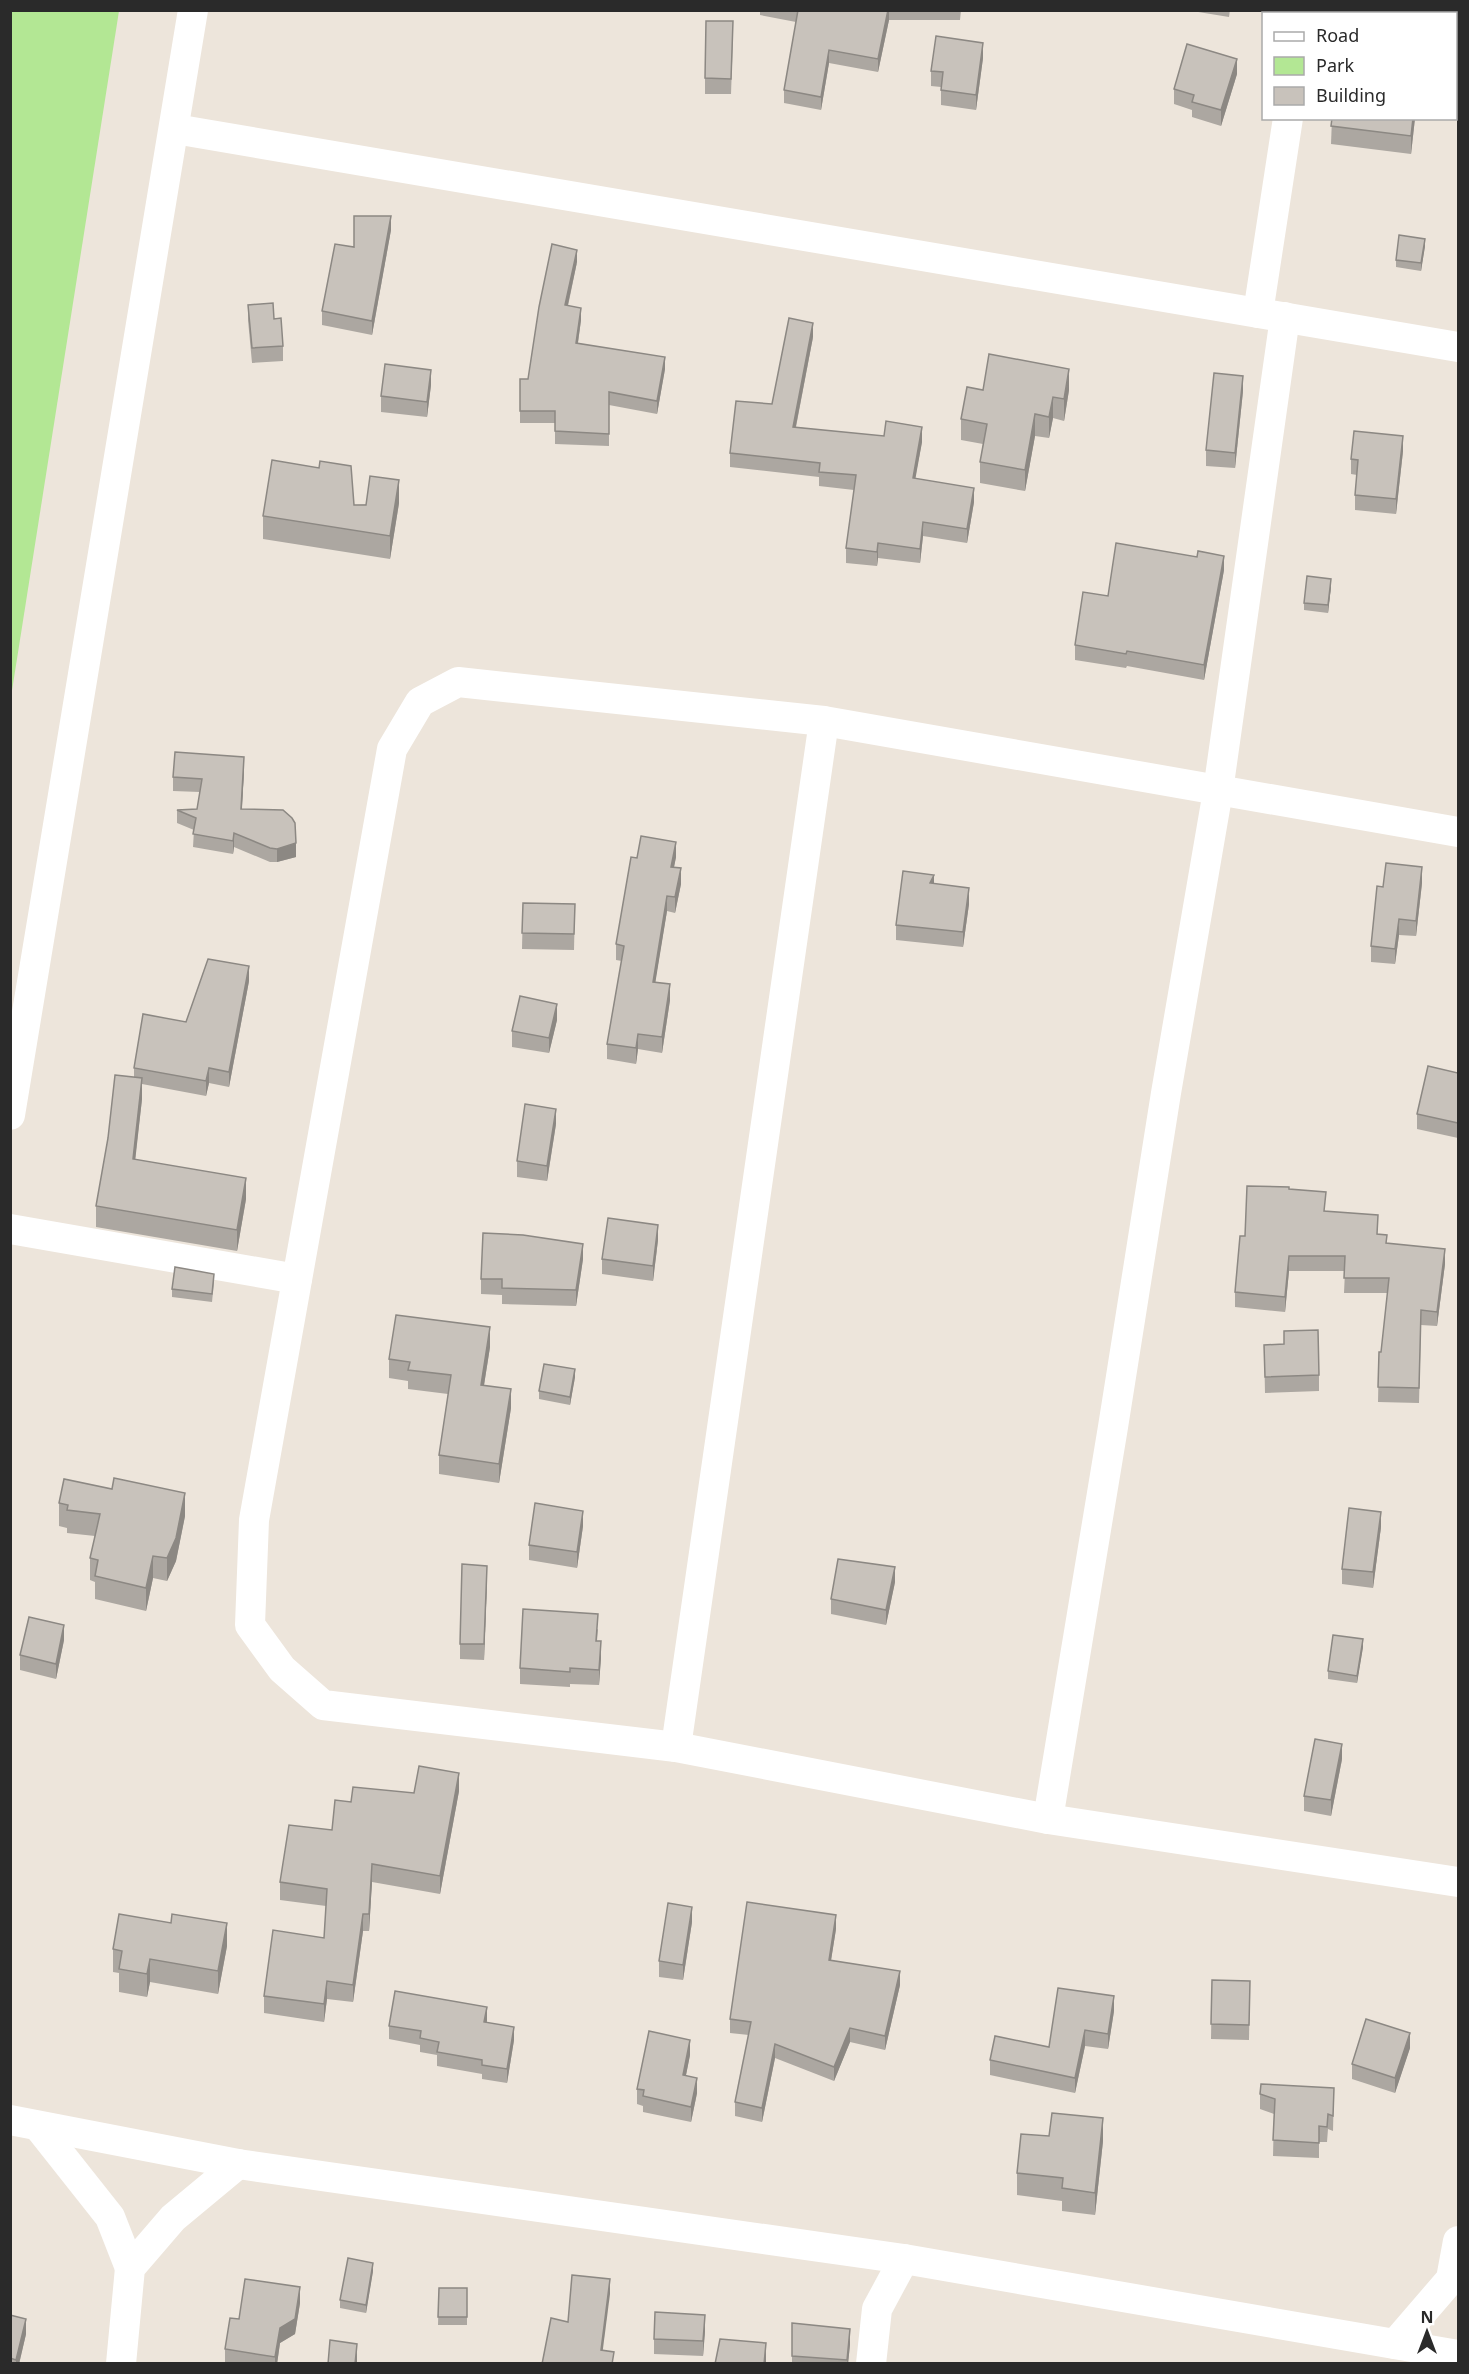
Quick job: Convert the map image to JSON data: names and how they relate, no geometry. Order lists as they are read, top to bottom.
{
  "legend": ["Road", "Park", "Building"],
  "north": "top"
}
